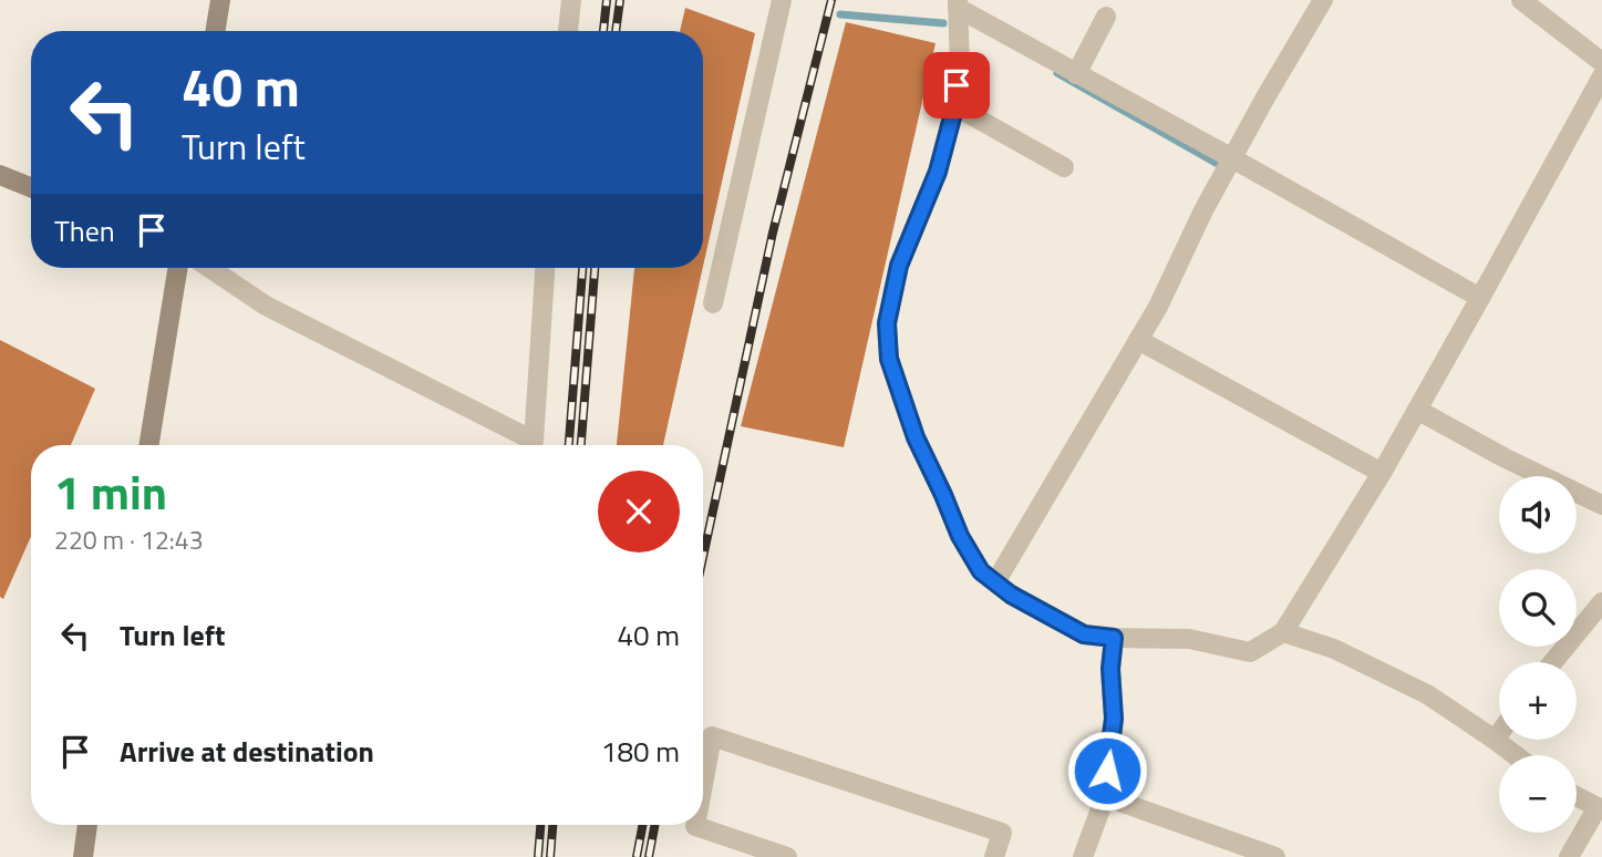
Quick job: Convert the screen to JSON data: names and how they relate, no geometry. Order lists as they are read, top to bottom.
{
  "page": {
    "turn": ["40 m", "Turn left"],
    "then": "Then",
    "heading": ["1 min", "220 m · 12:43"],
    "map_buttons": ["+", "−"],
    "list": [
      {
        "name": "Turn left",
        "value": "40 m"
      },
      {
        "name": "Arrive at destination",
        "value": "180 m"
      }
    ]
  }
}
